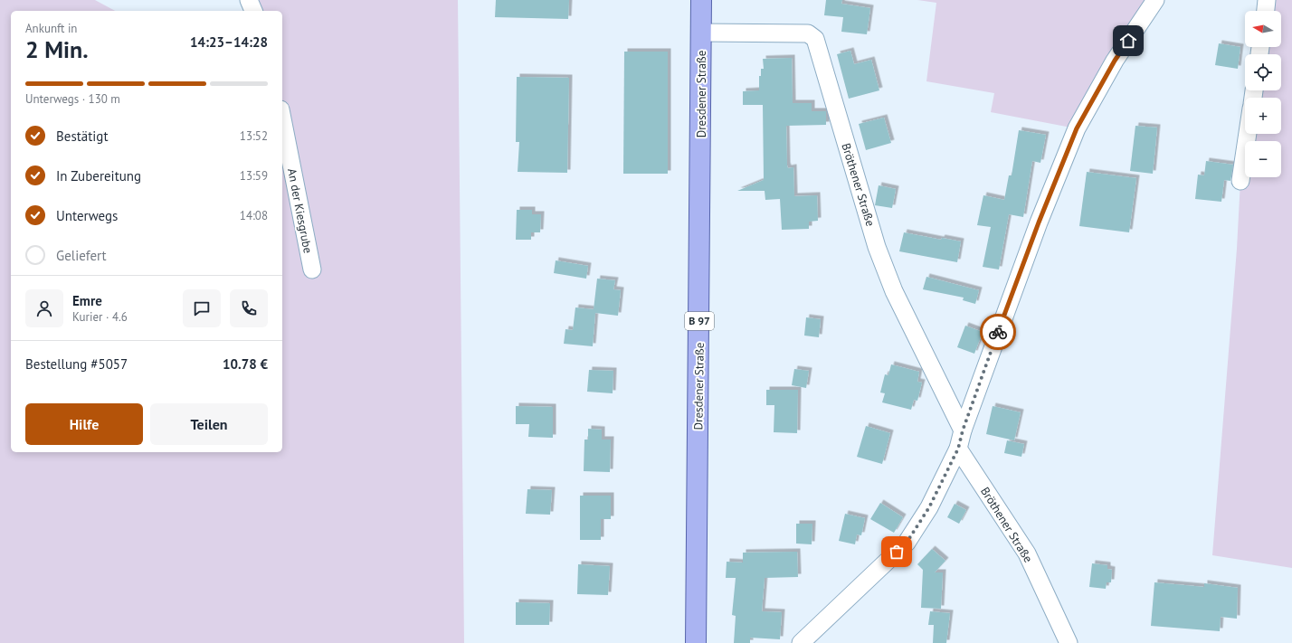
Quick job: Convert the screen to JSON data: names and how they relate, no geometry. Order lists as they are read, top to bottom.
{
  "streets": {
    "main road": ["Dresdener Straße", "B 97"],
    "street": ["Bröthener Straße", "An der Kiesgrube"]
  },
  "crossings": [
    ["Dresdener Straße", "Bröthener Straße"]
  ],
  "north": "left",
  "page": {
    "map_buttons": ["+", "−"],
    "heading": ["2 Min.", "Ankunft in", "14:23–14:28"],
    "panel": [
      "Emre",
      "Kurier · 4.6",
      "Bestellung #5057",
      "10.78 €"
    ],
    "bar": "Unterwegs · 130 m",
    "list": [
      ["Bestätigt", "13:52"],
      ["In Zubereitung", "13:59"],
      ["Unterwegs", "14:08"],
      "Geliefert"
    ],
    "buttons": ["Hilfe", "Teilen"]
  }
}
